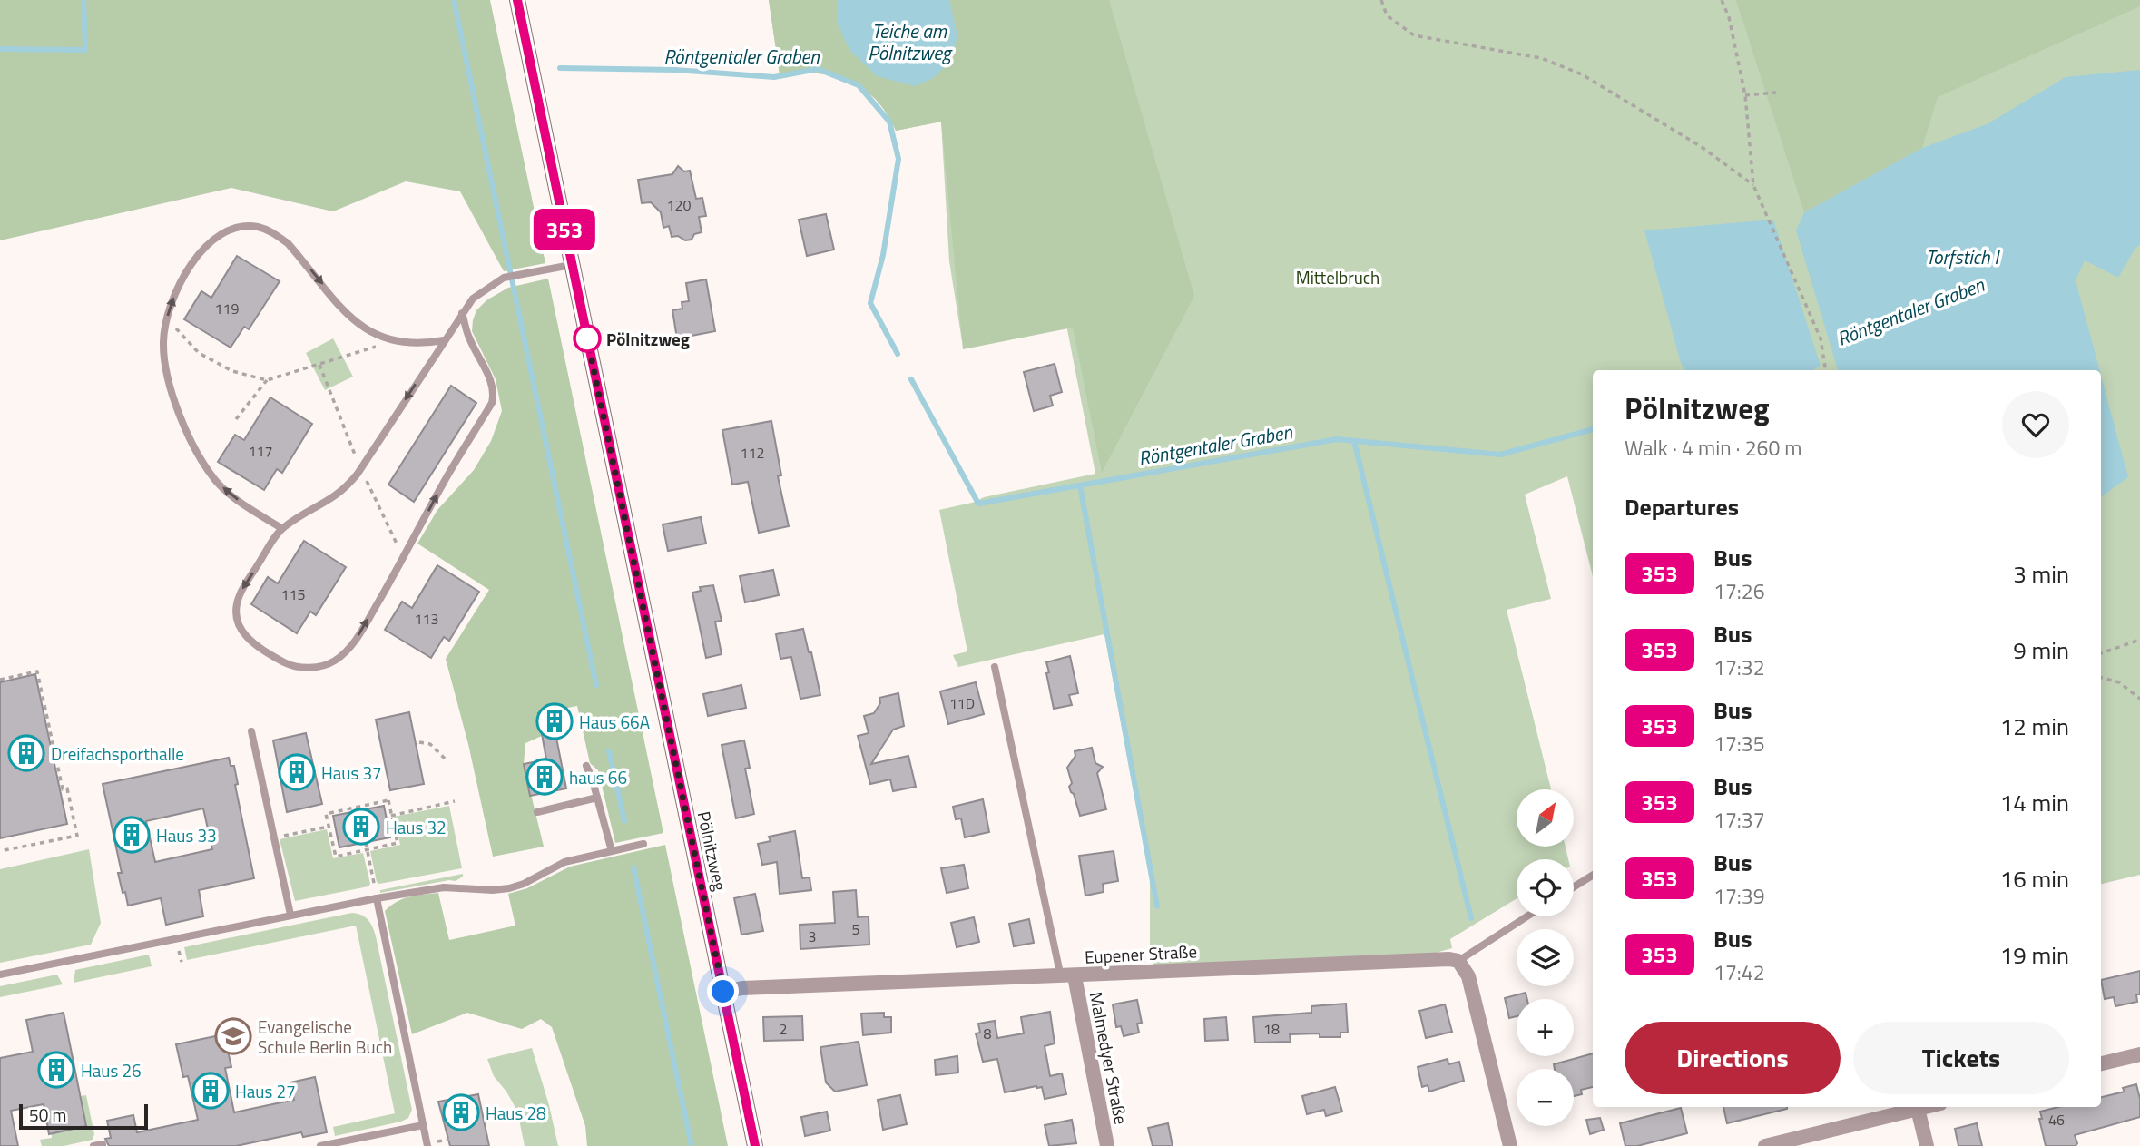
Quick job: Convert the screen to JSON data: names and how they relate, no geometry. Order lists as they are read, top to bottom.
{
  "streets": {
    "street": ["Pölnitzweg", "Eupener Straße", "Malmedyer Straße"]
  },
  "crossings": [
    ["Pölnitzweg", "Eupener Straße"],
    ["Eupener Straße", "Malmedyer Straße"]
  ],
  "water": ["Teiche am Pölnitzweg", "Röntgentaler Graben", "Torfstich I"],
  "parks": ["Mittelbruch"],
  "places": {
    "other": ["Pölnitzweg"],
    "building": [
      "Haus 66A",
      "Dreifachsporthalle",
      "Haus 37",
      "haus 66",
      "Haus 32",
      "Haus 33",
      "Haus 26",
      "Haus 27",
      "Haus 28"
    ],
    "school or university": ["Evangelische Schule Berlin Buch"]
  },
  "lines": ["bus line 353"],
  "house_numbers": [
    "120",
    "119",
    "117",
    "112",
    "115",
    "113",
    "11D",
    "5",
    "3",
    "2",
    "18",
    "8",
    "46"
  ],
  "scale_bar": "50 m",
  "north": "top right",
  "page": {
    "on_map": "353",
    "heading": [
      ["Pölnitzweg", "Walk · 4 min · 260 m"],
      "Departures"
    ],
    "list": [
      {
        "mark": "353",
        "name": "Bus",
        "note": "17:26",
        "value": "3 min"
      },
      {
        "mark": "353",
        "name": "Bus",
        "note": "17:32",
        "value": "9 min"
      },
      {
        "mark": "353",
        "name": "Bus",
        "note": "17:35",
        "value": "12 min"
      },
      {
        "mark": "353",
        "name": "Bus",
        "note": "17:37",
        "value": "14 min"
      },
      {
        "mark": "353",
        "name": "Bus",
        "note": "17:39",
        "value": "16 min"
      },
      {
        "mark": "353",
        "name": "Bus",
        "note": "17:42",
        "value": "19 min"
      }
    ],
    "map_buttons": ["+", "−"],
    "buttons": ["Directions", "Tickets"],
    "scale": "50 m"
  }
}
